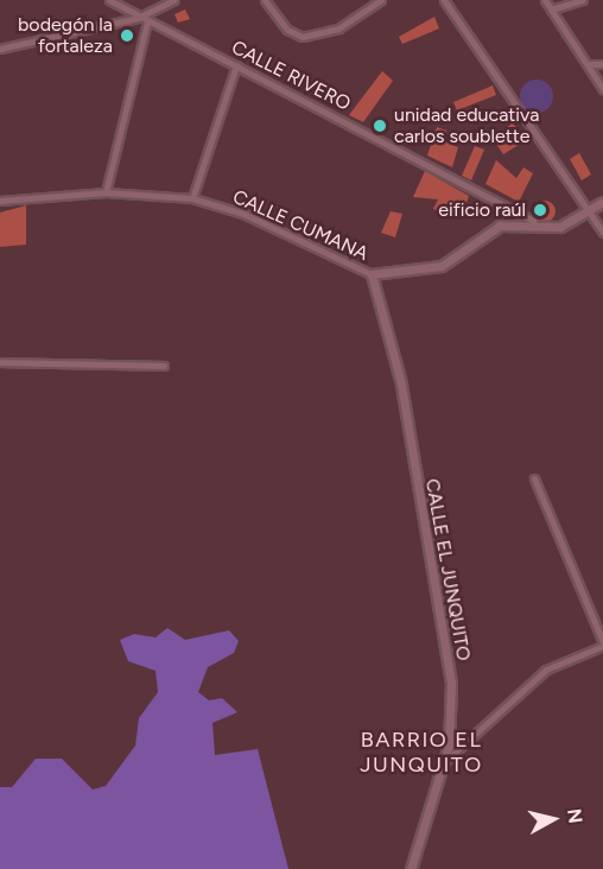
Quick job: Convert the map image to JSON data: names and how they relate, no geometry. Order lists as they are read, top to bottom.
{
  "streets": {
    "street": ["CALLE RIVERO", "CALLE CUMANA", "CALLE EL JUNQUITO"]
  },
  "crossings": [
    ["CALLE RIVERO", "CALLE CUMANA"],
    ["CALLE CUMANA", "CALLE EL JUNQUITO"]
  ],
  "districts": ["BARRIO EL JUNQUITO"],
  "places": ["bodegón la fortaleza", "unidad educativa carlos soublette", "eificio raúl"],
  "north": "right"
}
